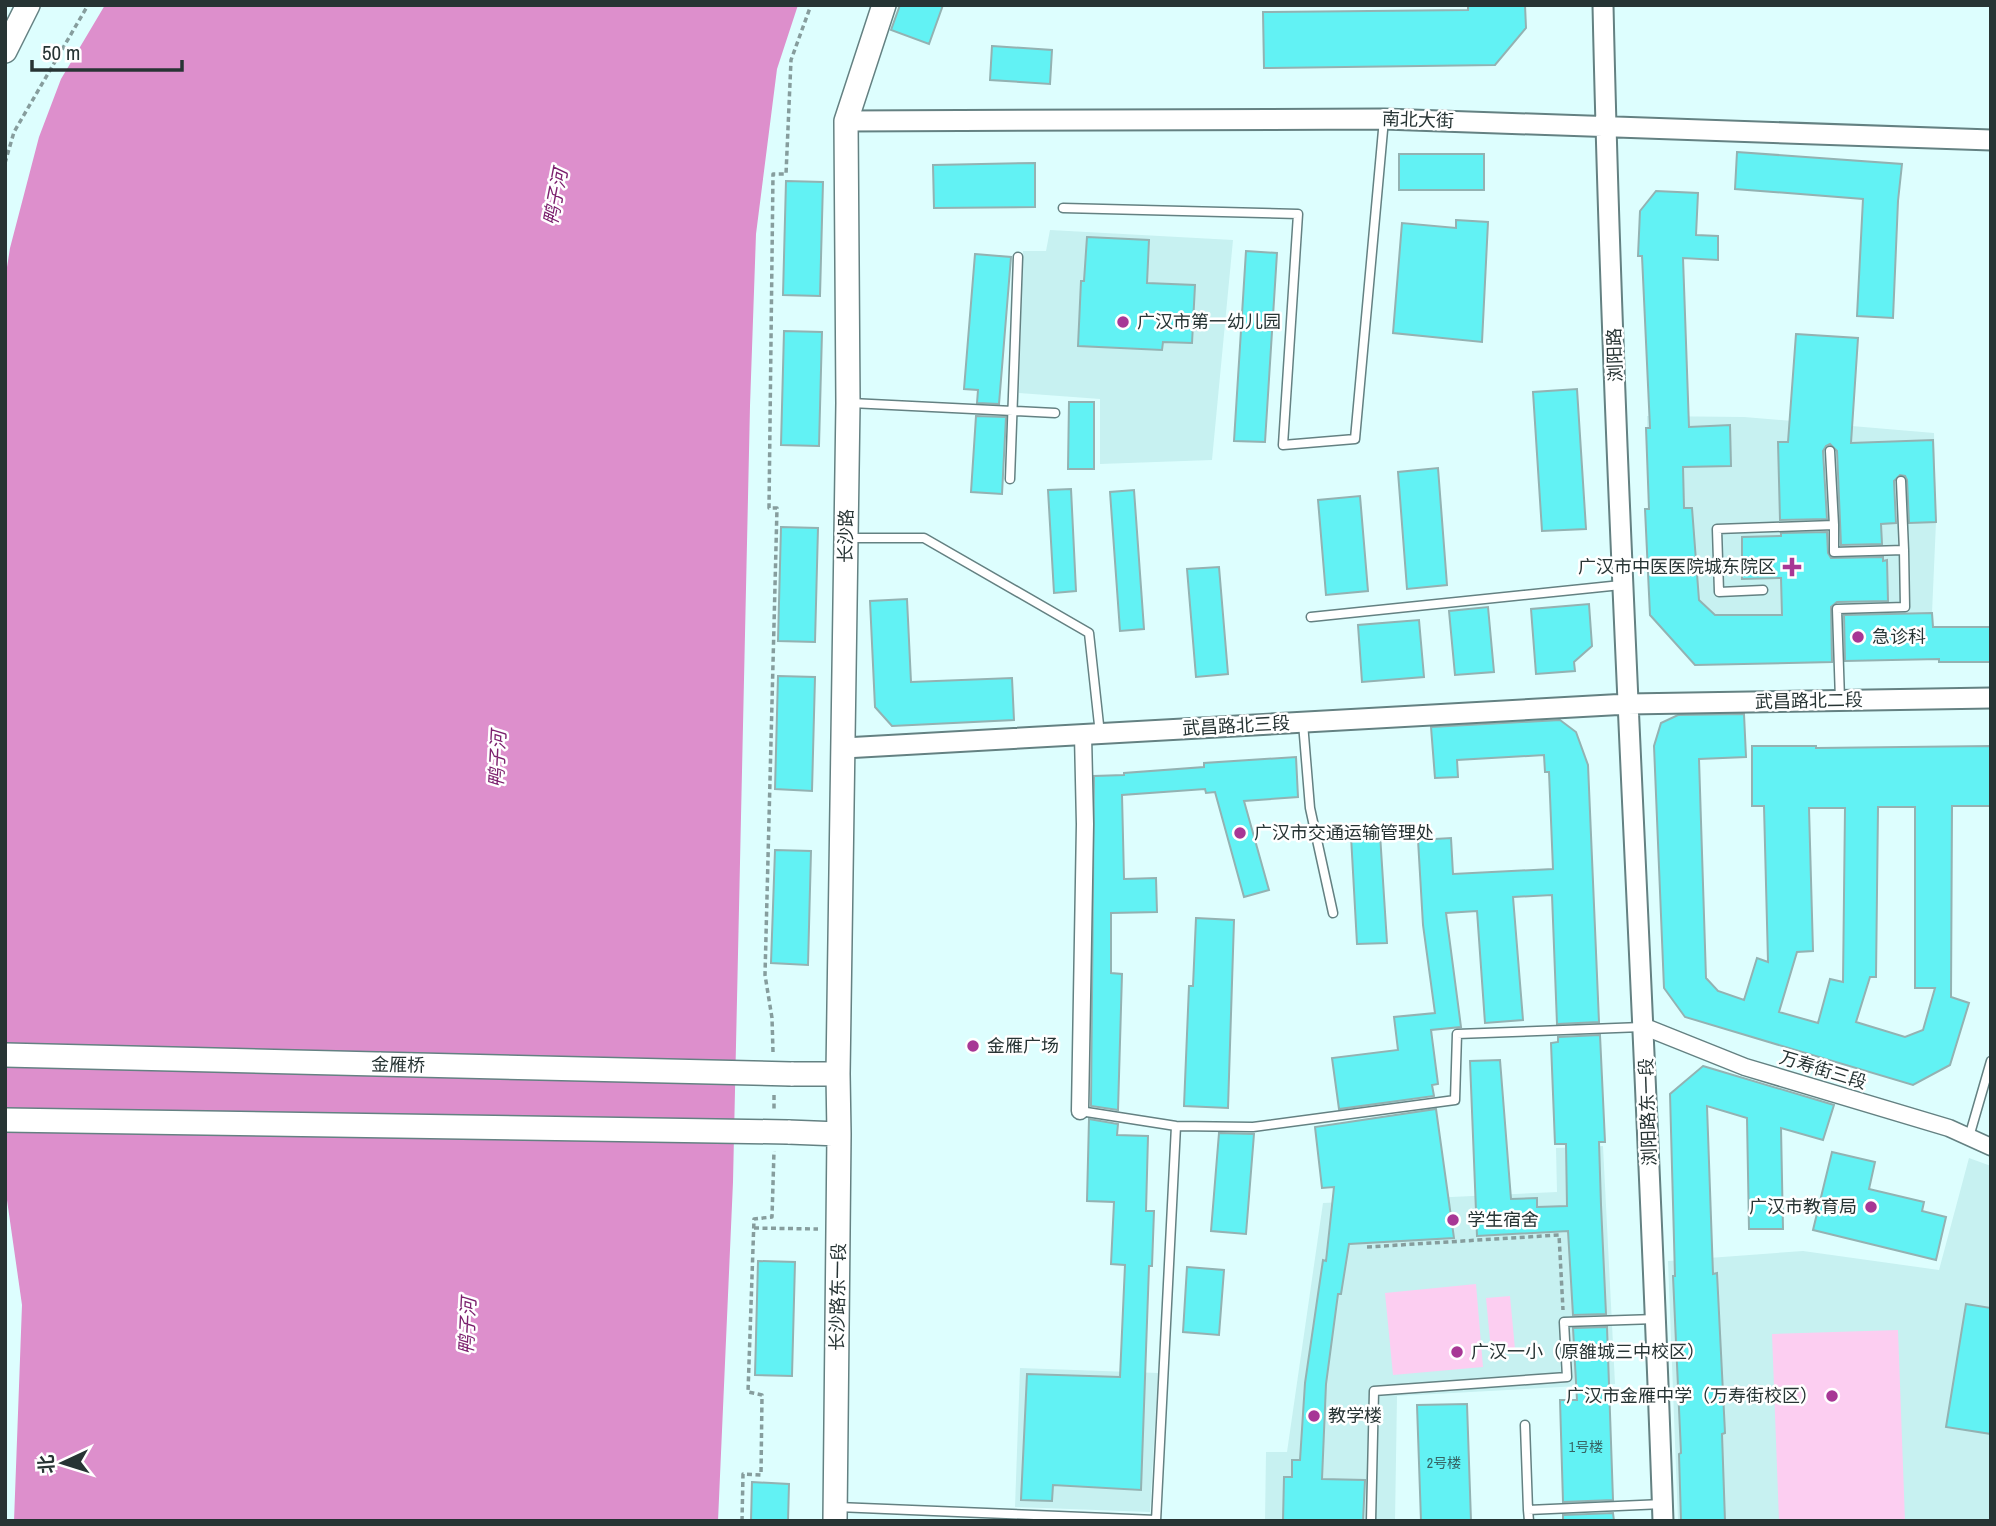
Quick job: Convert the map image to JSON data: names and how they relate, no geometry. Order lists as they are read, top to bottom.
{
  "streets": {
    "main road": ["长沙路", "金雁桥", "长沙路东一段"],
    "street": [
      "南北大街",
      "浏阳路",
      "武昌路北二段",
      "武昌路北三段",
      "万寿街三段",
      "浏阳路东一段"
    ]
  },
  "crossings": [
    ["南北大街", "浏阳路"],
    ["南北大街", "长沙路"],
    ["浏阳路", "武昌路北二段"],
    ["浏阳路", "武昌路北三段"],
    ["浏阳路", "浏阳路东一段"],
    ["长沙路", "武昌路北三段"],
    ["长沙路", "金雁桥"],
    ["长沙路", "长沙路东一段"],
    ["武昌路北二段", "武昌路北三段"],
    ["武昌路北二段", "浏阳路东一段"],
    ["武昌路北三段", "浏阳路东一段"],
    ["金雁桥", "长沙路东一段"],
    ["万寿街三段", "浏阳路东一段"]
  ],
  "water": ["鸭子河"],
  "places": {
    "other": [
      "广汉市第一幼儿园",
      "急诊科",
      "广汉市交通运输管理处",
      "金雁广场",
      "广汉市教育局",
      "学生宿舍",
      "广汉一小（原雒城三中校区）",
      "广汉市金雁中学（万寿街校区）",
      "教学楼"
    ],
    "health": ["广汉市中医医院城东院区"]
  },
  "house_numbers": ["1号楼", "2号楼"],
  "scale_bar": "50 m",
  "north": "left"
}
